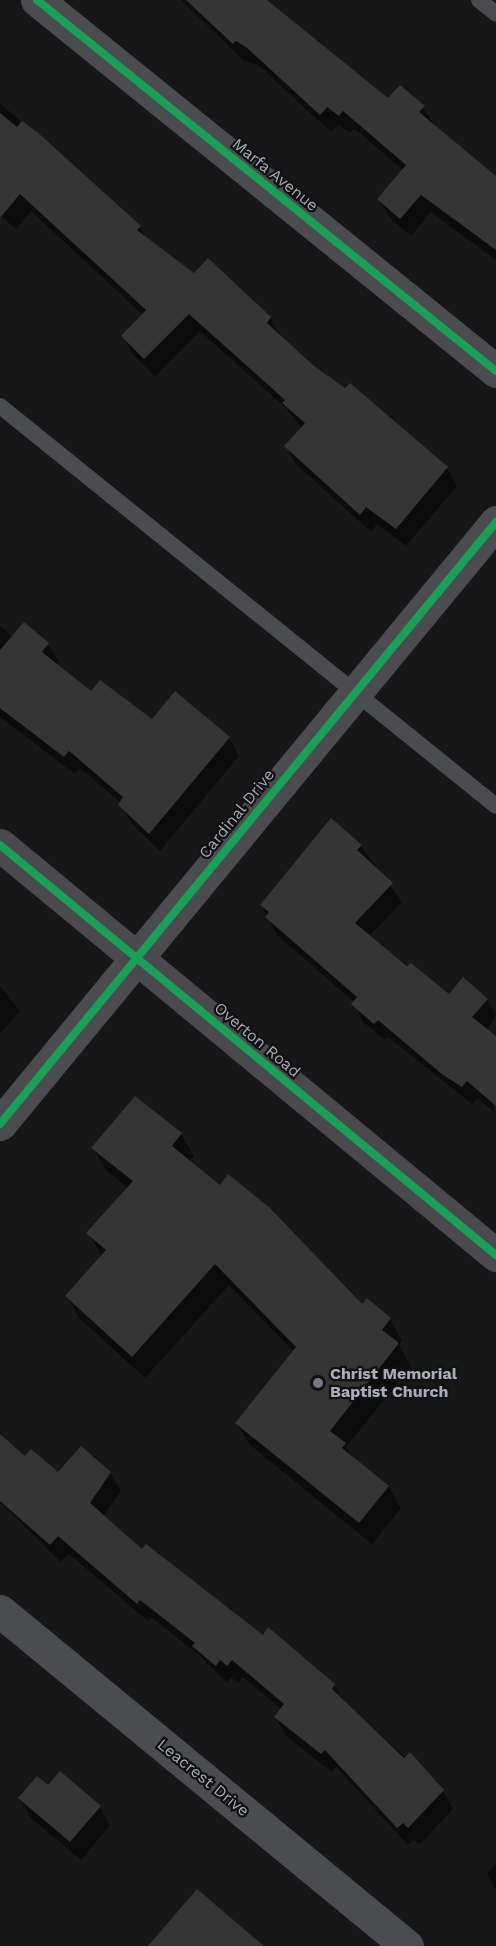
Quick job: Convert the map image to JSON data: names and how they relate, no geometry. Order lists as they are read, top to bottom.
{
  "streets": {
    "street": [
      "Marfa Avenue",
      "Cardinal Drive",
      "Overton Road",
      "Leacrest Drive"
    ]
  },
  "crossings": [
    ["Cardinal Drive", "Overton Road"]
  ],
  "places": ["Christ Memorial Baptist Church"]
}
